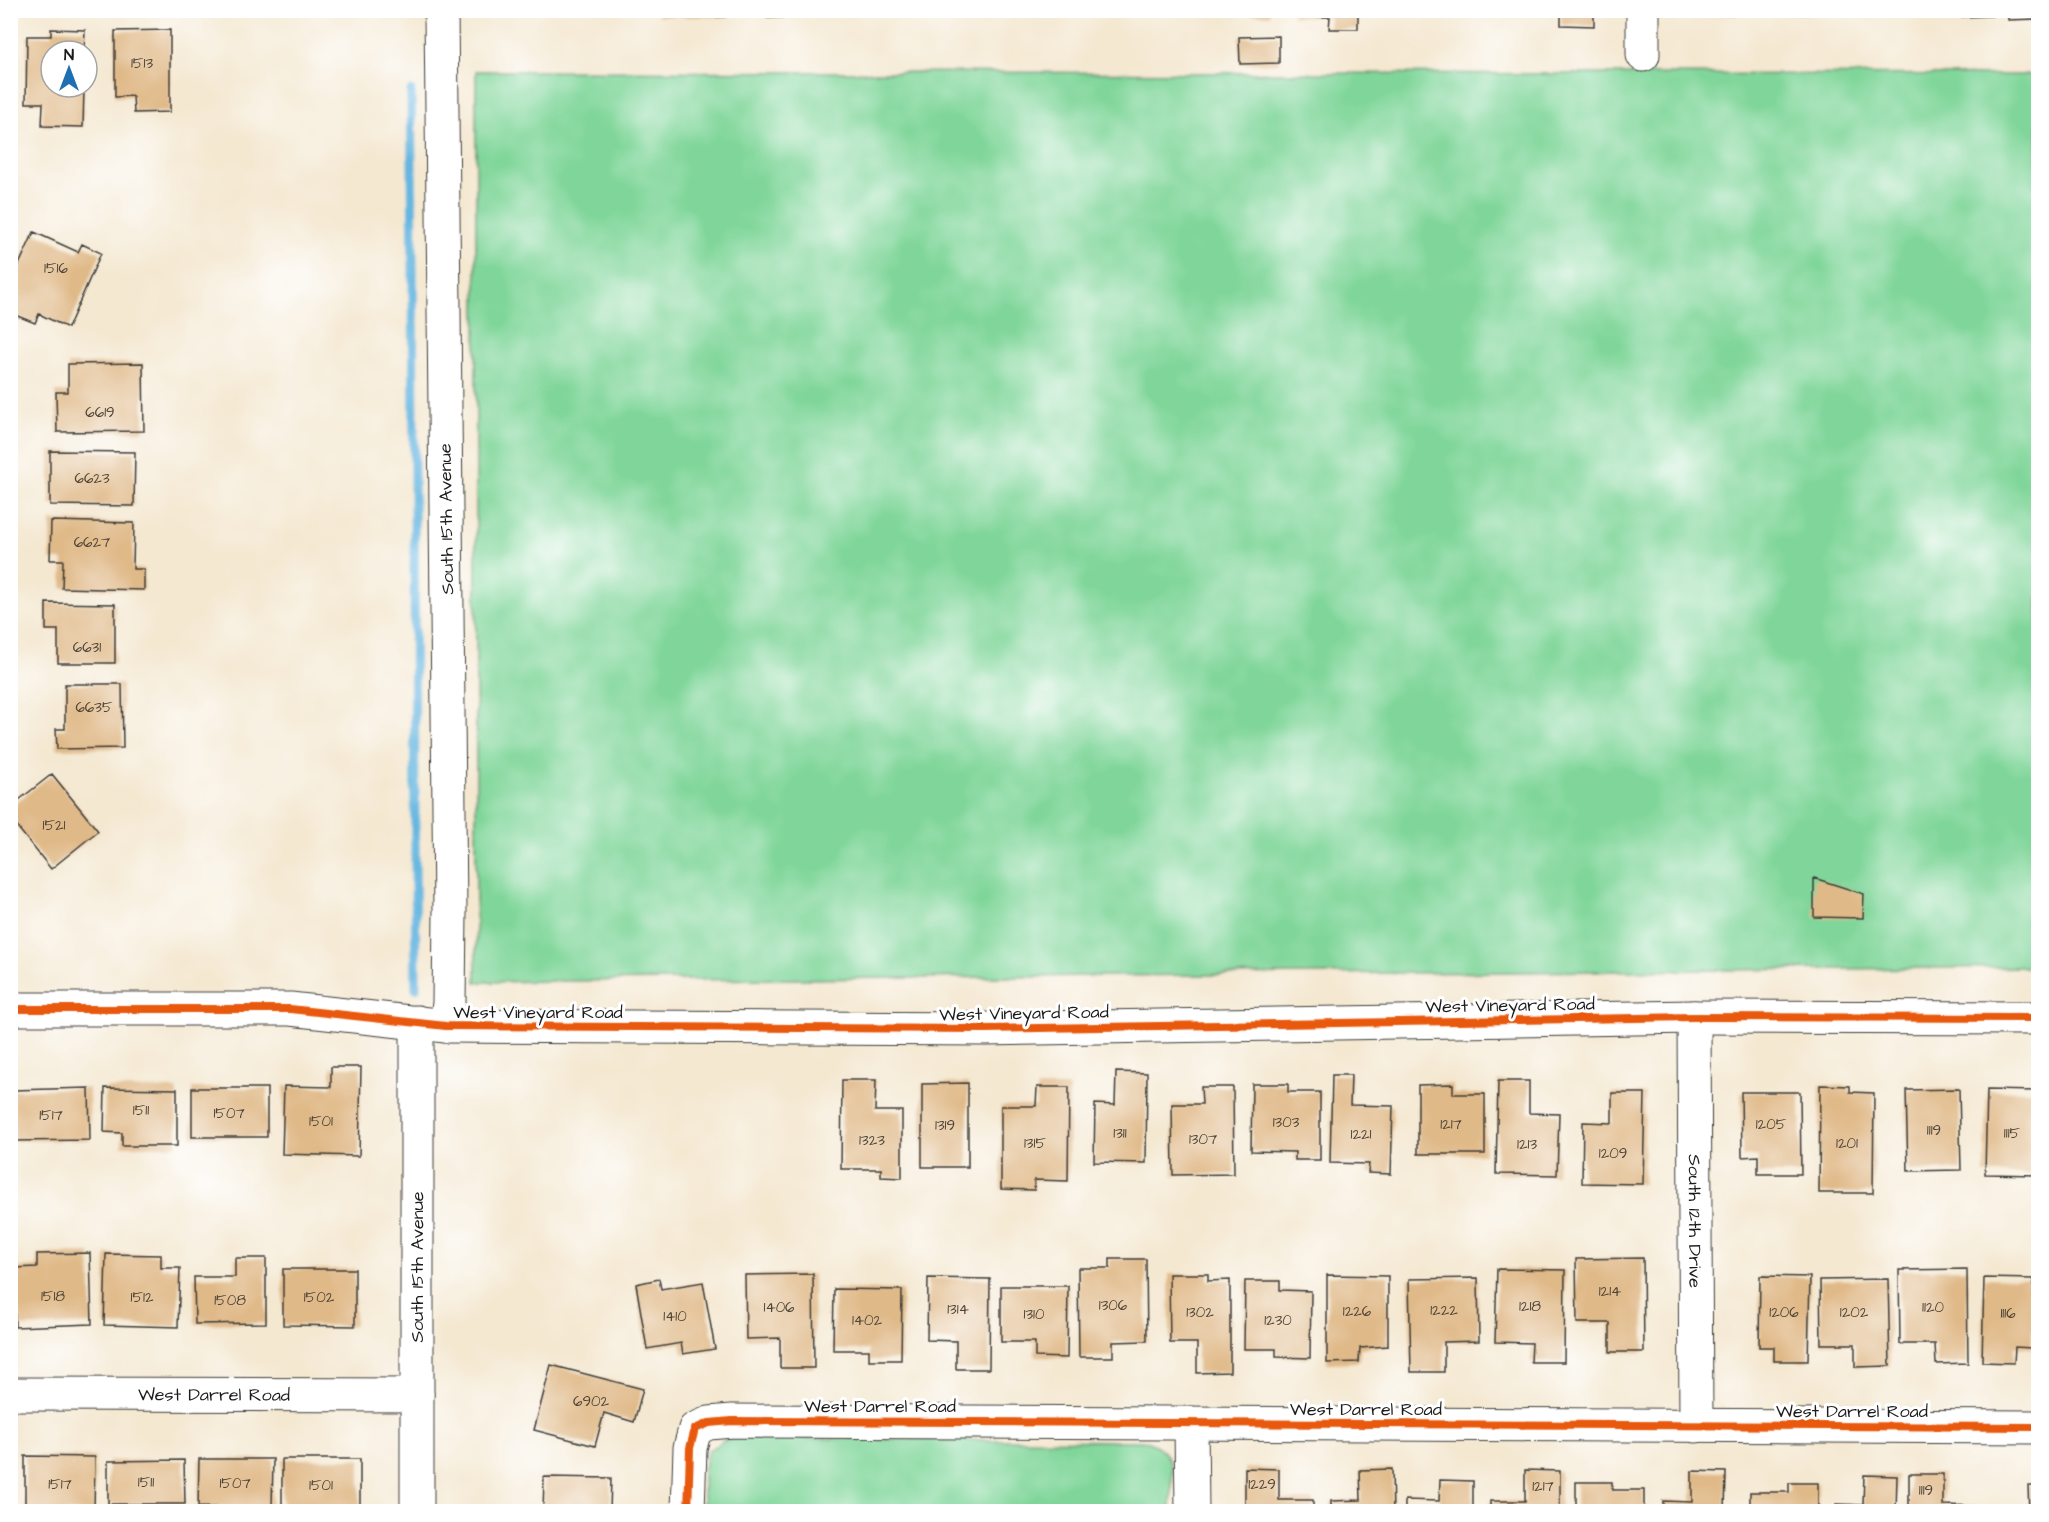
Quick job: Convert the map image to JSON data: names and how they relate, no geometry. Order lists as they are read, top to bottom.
{
  "streets": {
    "street": [
      "South 15th Avenue",
      "West Vineyard Road",
      "South 12th Drive",
      "West Darrel Road"
    ]
  },
  "crossings": [
    ["South 15th Avenue", "West Vineyard Road"],
    ["South 15th Avenue", "West Darrel Road"],
    ["West Vineyard Road", "South 12th Drive"],
    ["South 12th Drive", "West Darrel Road"]
  ],
  "house_numbers": [
    "1513",
    "1516",
    "6619",
    "6623",
    "6627",
    "6631",
    "6635",
    "1521",
    "1511",
    "1507",
    "1517",
    "1501",
    "1303",
    "1217",
    "1205",
    "1319",
    "1119",
    "1311",
    "1115",
    "1221",
    "1307",
    "1323",
    "1315",
    "1201",
    "1213",
    "1209",
    "1214",
    "1518",
    "1512",
    "1502",
    "1508",
    "1306",
    "1218",
    "1406",
    "1120",
    "1314",
    "1222",
    "1226",
    "1302",
    "1206",
    "1202",
    "1116",
    "1310",
    "1410",
    "1402",
    "1230",
    "6902",
    "1511",
    "1507",
    "1517",
    "1229",
    "1501",
    "1217",
    "1119"
  ],
  "north": "top"
}
